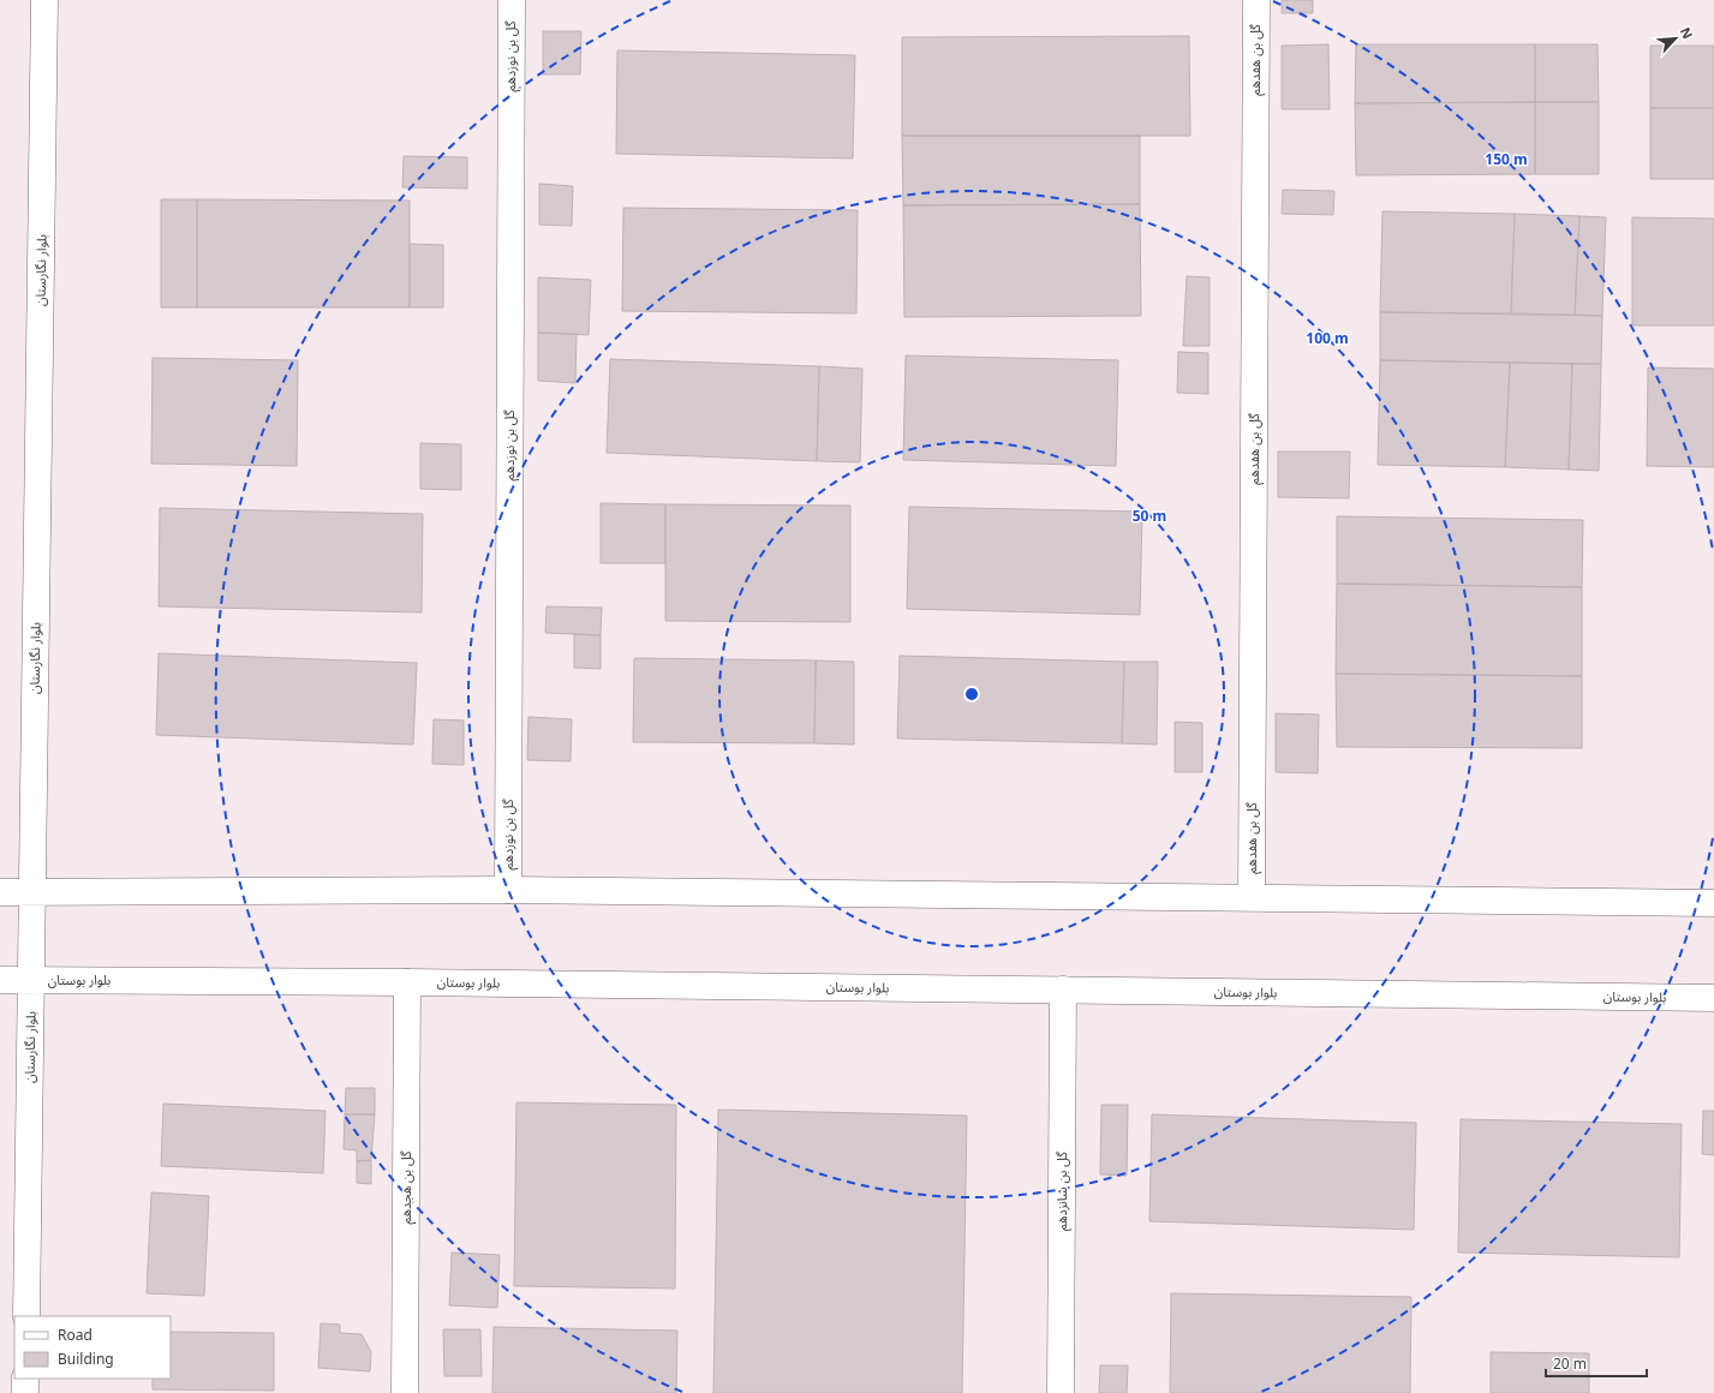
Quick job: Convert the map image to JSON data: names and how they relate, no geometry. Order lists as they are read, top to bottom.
{
  "streets": {
    "street": [
      "گل بن نوزدهم",
      "گل بن هفدهم",
      "بلوار نگارستان",
      "بلوار بوستان",
      "گل بن هجدهم",
      "گل بن شانزدهم"
    ]
  },
  "crossings": [
    ["بلوار نگارستان", "بلوار بوستان"],
    ["بلوار بوستان", "گل بن هجدهم"],
    ["بلوار بوستان", "گل بن شانزدهم"]
  ],
  "legend": ["Road", "Building"],
  "scale_bar": "20 m",
  "north": "top right",
  "rings": ["150 m", "100 m", "50 m"]
}
